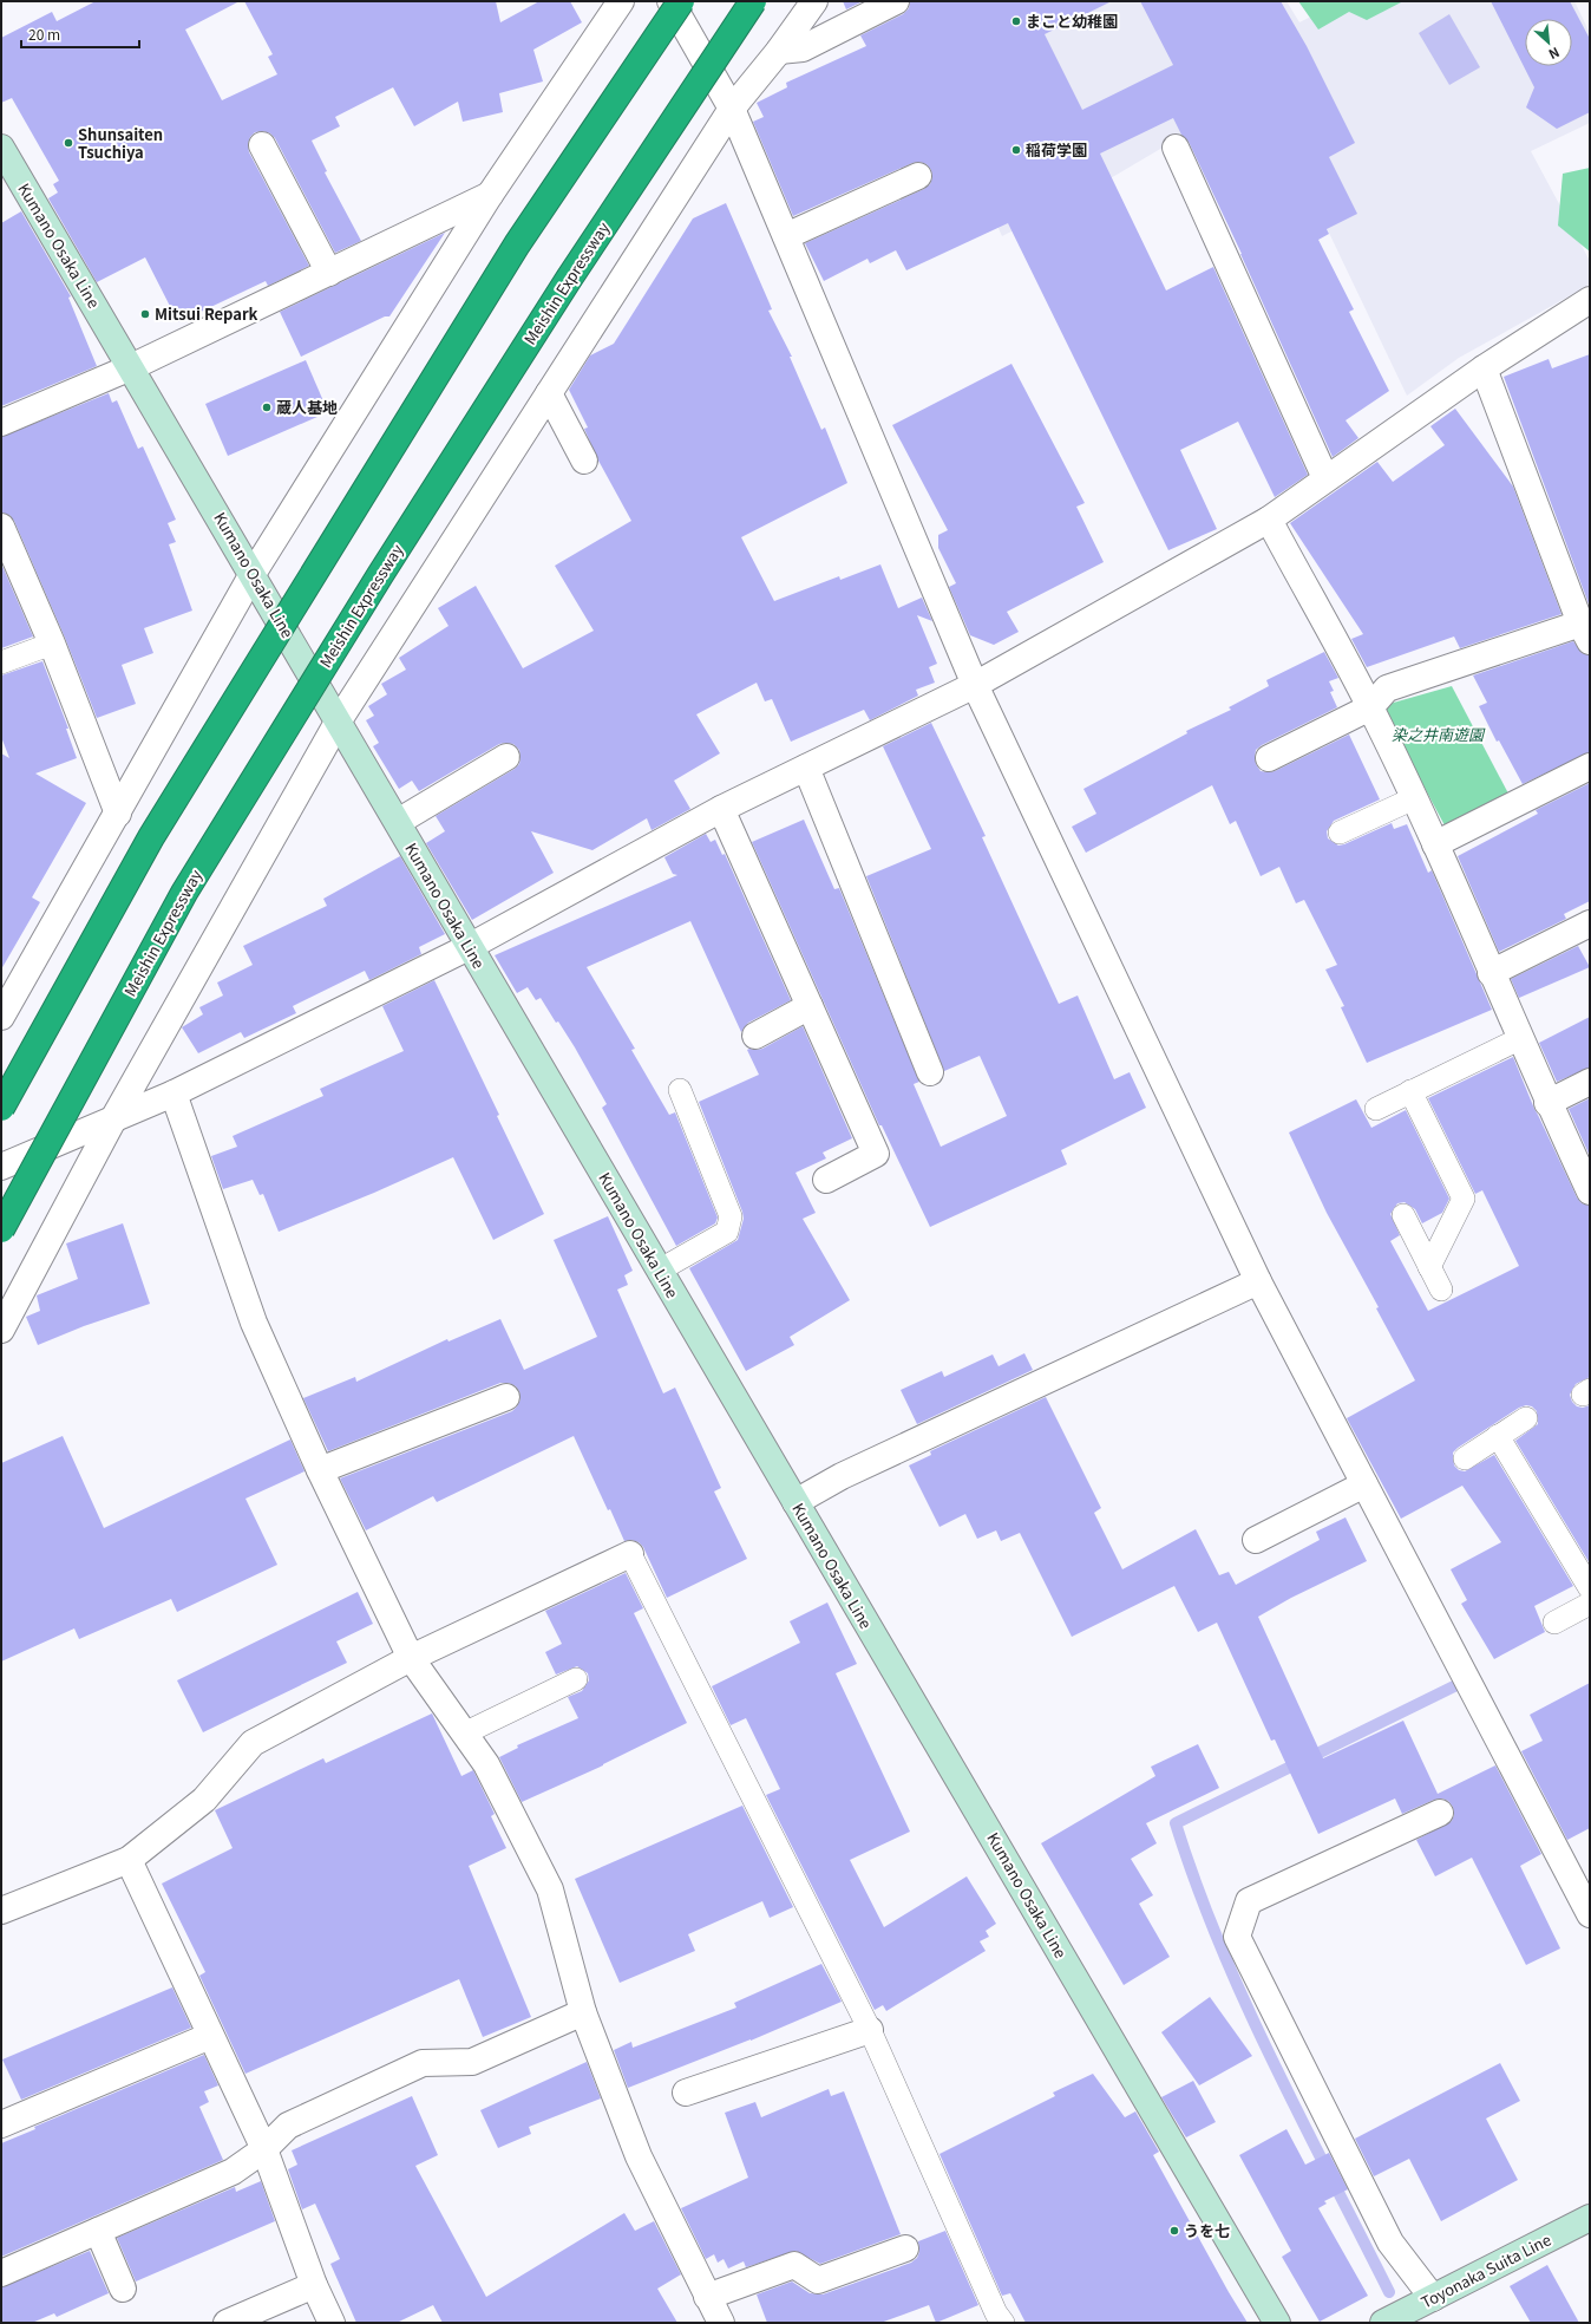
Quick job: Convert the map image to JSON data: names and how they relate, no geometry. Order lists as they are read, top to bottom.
{
  "streets": {
    "highway": ["Meishin Expressway"],
    "main road": ["Kumano Osaka Line", "Toyonaka Suita Line"]
  },
  "parks": ["染之井南遊園"],
  "places": [
    "まこと幼稚園",
    "Shunsaiten Tsuchiya",
    "稲荷学園",
    "Mitsui Repark",
    "蔵人基地",
    "うを七"
  ],
  "scale_bar": "20 m",
  "north": "bottom right"
}
